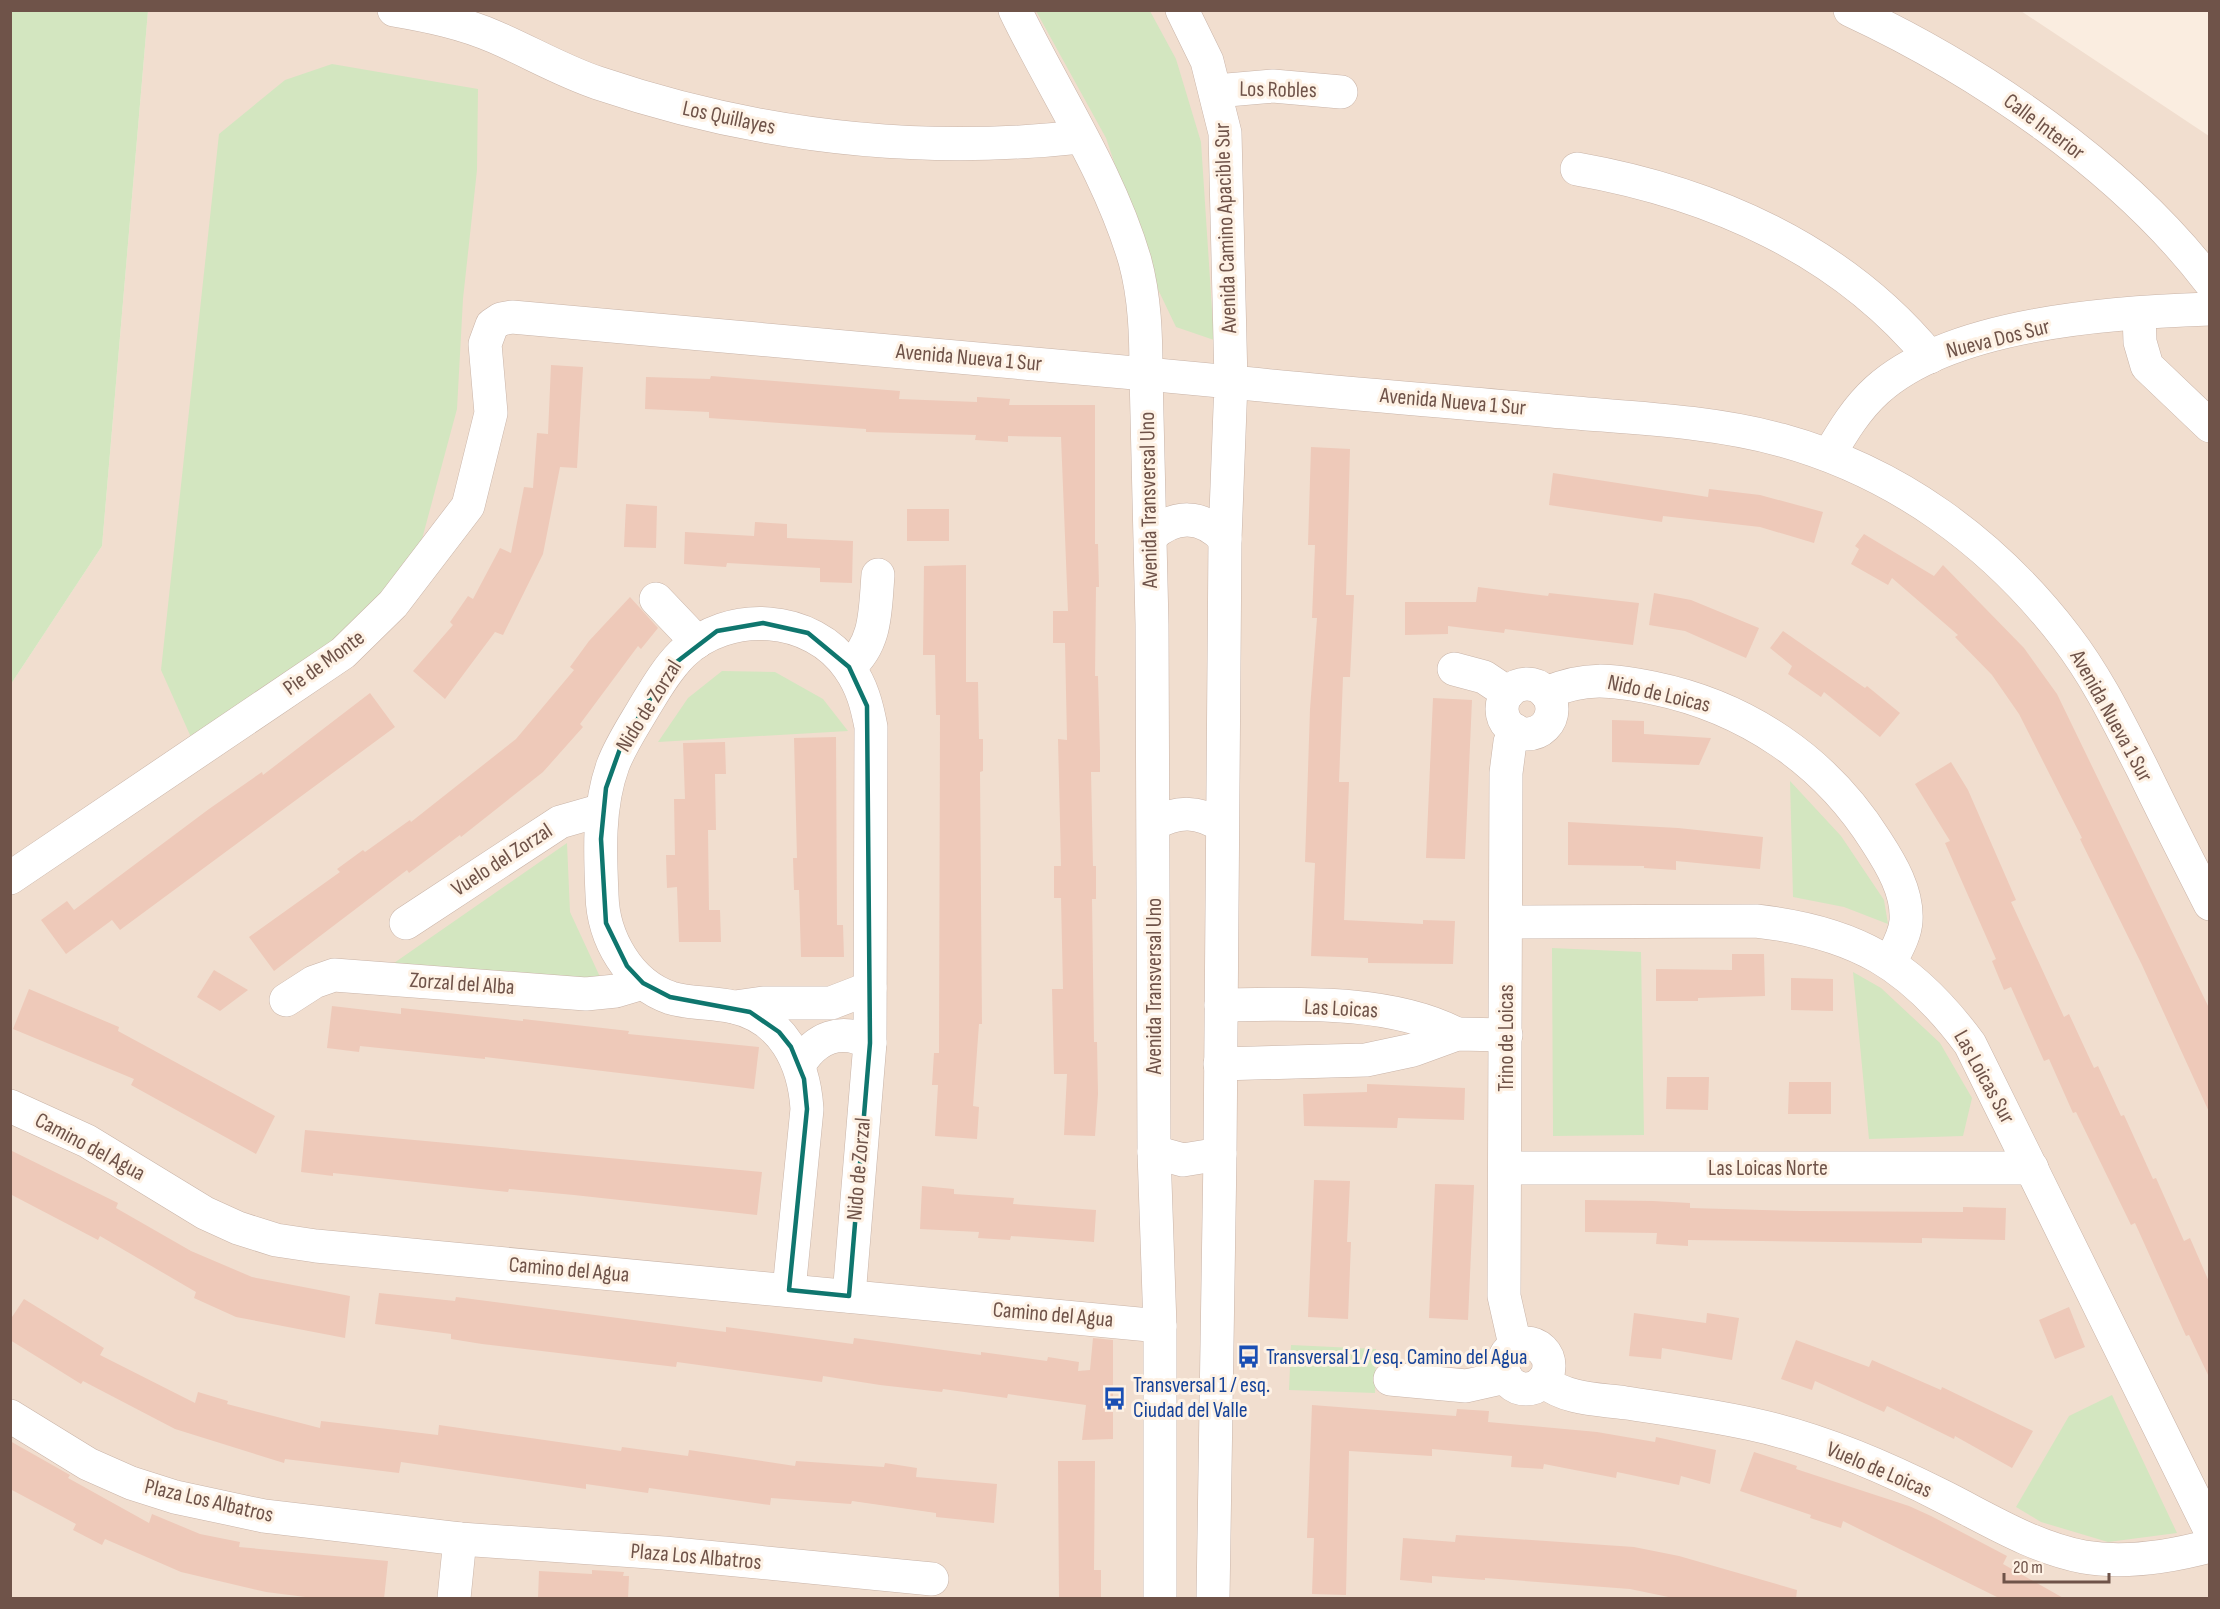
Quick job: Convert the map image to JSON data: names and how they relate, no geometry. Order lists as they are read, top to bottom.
{
  "streets": {
    "street": [
      "Los Robles",
      "Los Quillayes",
      "Calle Interior",
      "Avenida Camino Apacible Sur",
      "Nueva Dos Sur",
      "Avenida Nueva 1 Sur",
      "Avenida Transversal Uno",
      "Pie de Monte",
      "Nido de Loicas",
      "Nido de Zorzal",
      "Vuelo del Zorzal",
      "Zorzal del Alba",
      "Las Loicas",
      "Trino de Loicas",
      "Las Loicas Sur",
      "Camino del Agua",
      "Las Loicas Norte",
      "Vuelo de Loicas",
      "Plaza Los Albatros"
    ]
  },
  "crossings": [
    ["Los Robles", "Avenida Camino Apacible Sur"],
    ["Los Quillayes", "Avenida Transversal Uno"],
    ["Avenida Camino Apacible Sur", "Avenida Nueva 1 Sur"],
    ["Nueva Dos Sur", "Avenida Nueva 1 Sur"],
    ["Avenida Nueva 1 Sur", "Avenida Transversal Uno"],
    ["Avenida Nueva 1 Sur", "Pie de Monte"],
    ["Avenida Transversal Uno", "Camino del Agua"],
    ["Nido de Loicas", "Trino de Loicas"],
    ["Nido de Loicas", "Las Loicas Sur"],
    ["Nido de Zorzal", "Vuelo del Zorzal"],
    ["Nido de Zorzal", "Zorzal del Alba"],
    ["Nido de Zorzal", "Camino del Agua"],
    ["Las Loicas", "Trino de Loicas"],
    ["Trino de Loicas", "Las Loicas Sur"],
    ["Trino de Loicas", "Las Loicas Norte"],
    ["Trino de Loicas", "Vuelo de Loicas"],
    ["Las Loicas Sur", "Las Loicas Norte"]
  ],
  "places": {
    "bus stop": ["Transversal 1 / esq. Camino del Agua", "Transversal 1 / esq. Ciudad del Valle"]
  },
  "scale_bar": "20 m"
}
